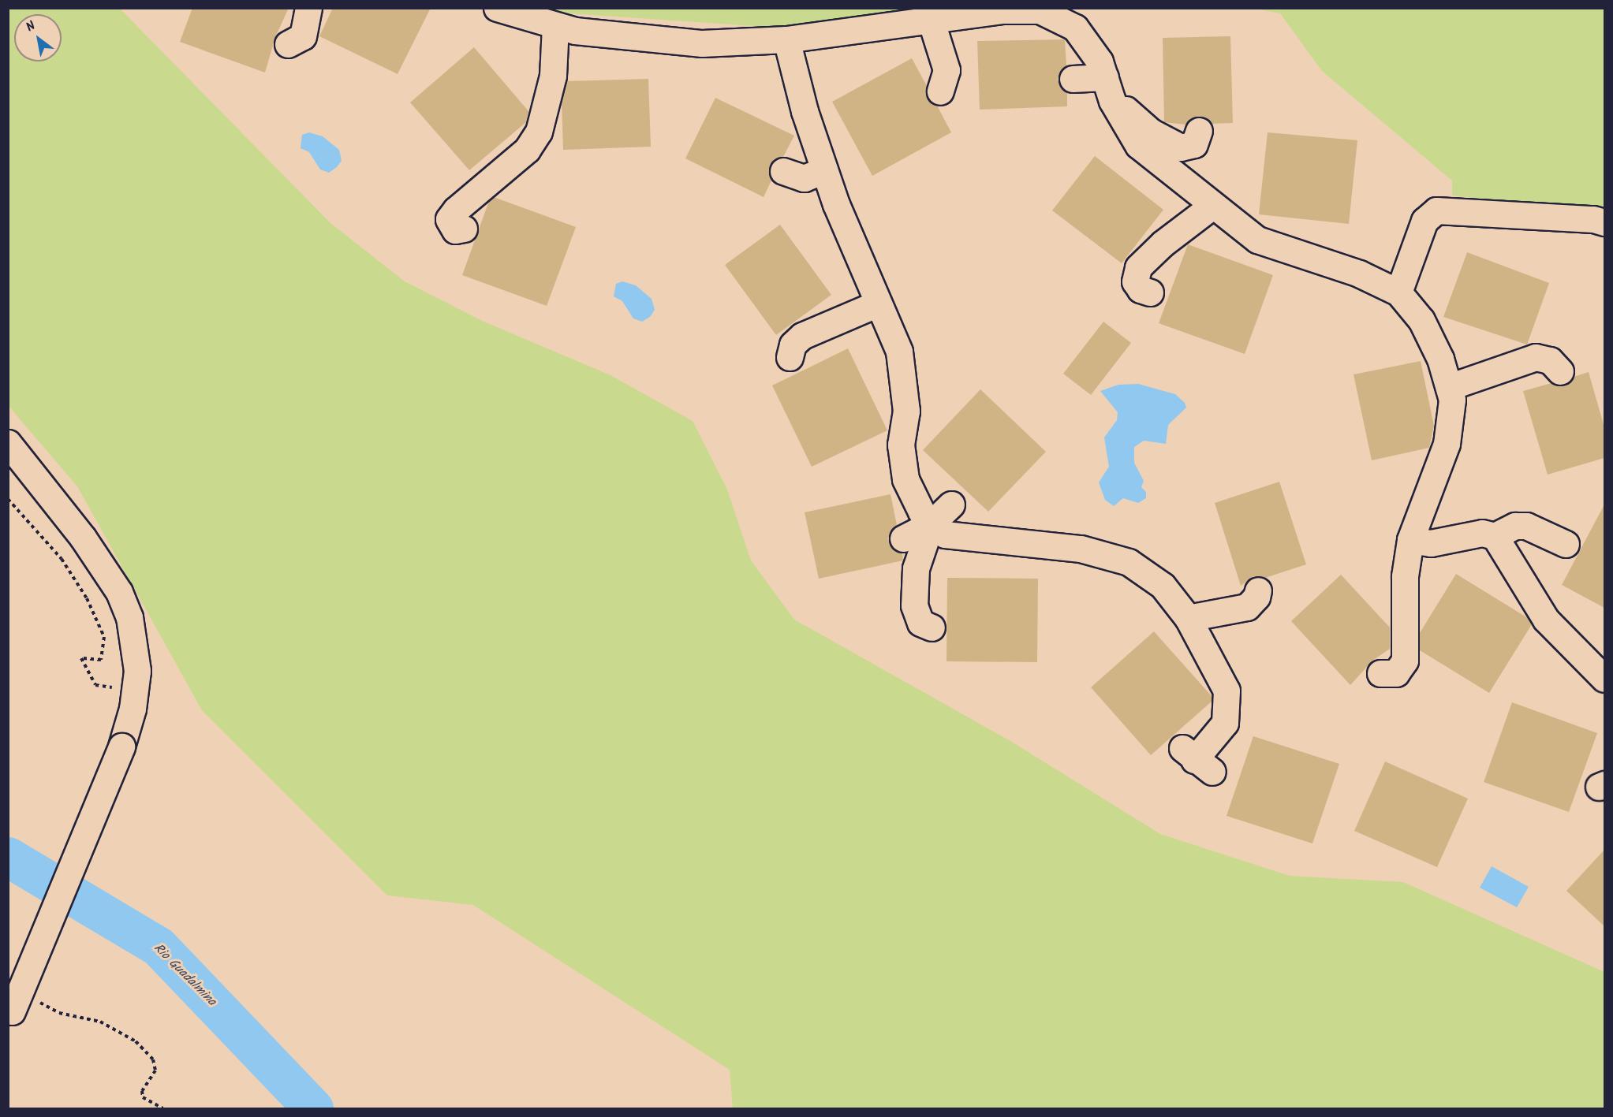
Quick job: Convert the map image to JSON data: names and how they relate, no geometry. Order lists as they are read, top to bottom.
{
  "water": ["Rio Guadalmina"],
  "north": "top left"
}
